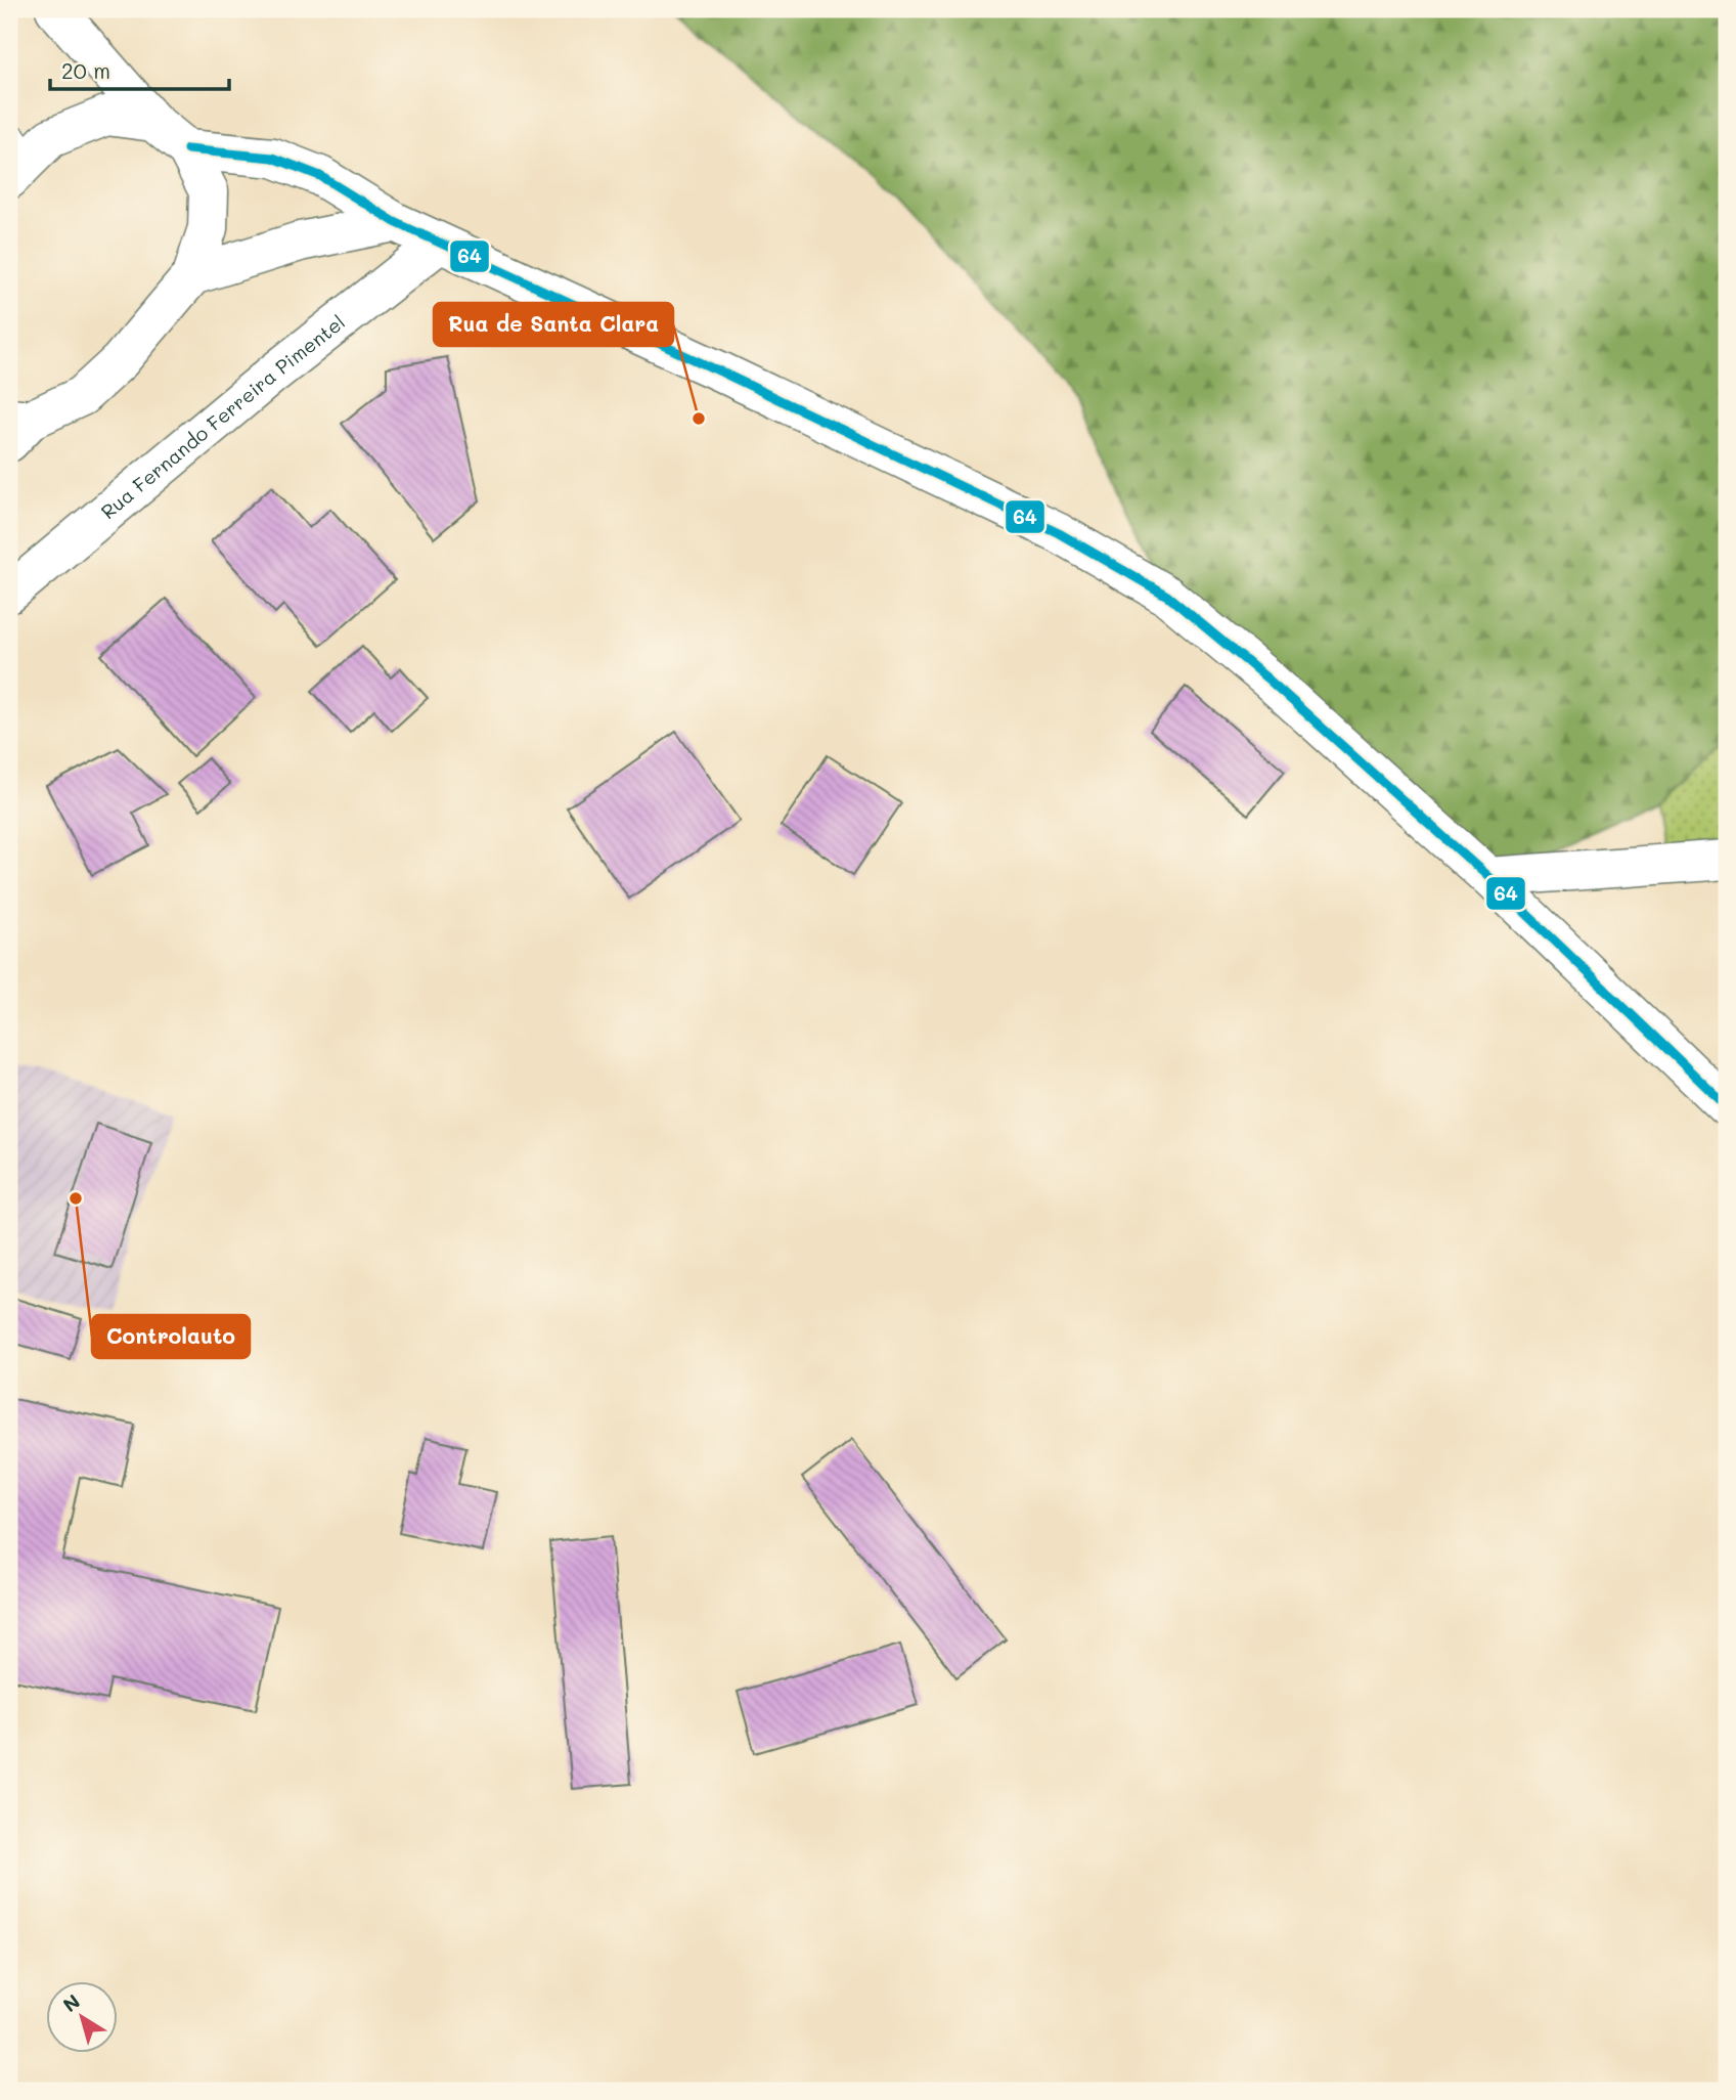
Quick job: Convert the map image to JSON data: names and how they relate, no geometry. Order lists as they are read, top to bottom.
{
  "streets": {
    "main road": ["Rua Fernando Ferreira Pimentel"]
  },
  "places": ["Rua de Santa Clara", "Controlauto"],
  "lines": ["transit line 64"],
  "scale_bar": "20 m",
  "north": "top left"
}
